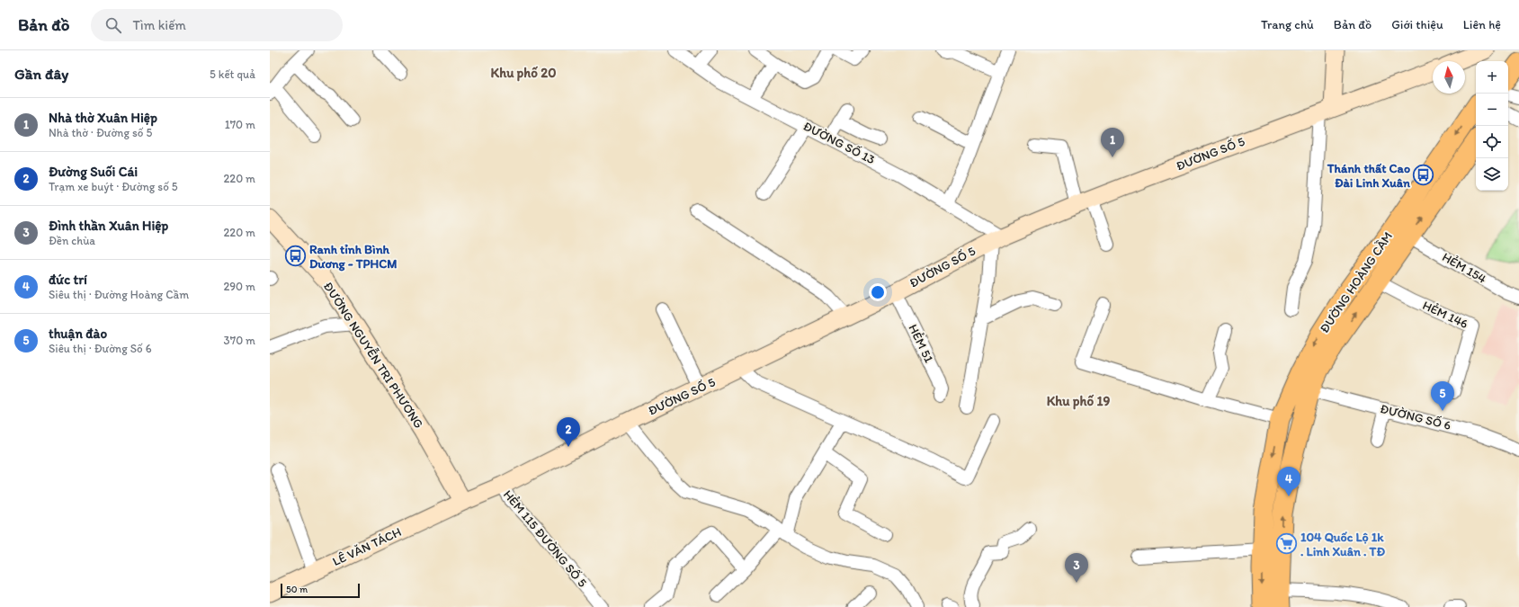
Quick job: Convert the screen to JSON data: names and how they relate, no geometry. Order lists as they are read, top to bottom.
{
  "streets": {
    "main road": [
      "ĐƯỜNG SỐ 5",
      "ĐƯỜNG HOÀNG CẦM",
      "ĐƯỜNG NGUYỄN TRI PHƯƠNG",
      "LÊ VĂN TÁCH"
    ],
    "street": [
      "ĐƯỜNG SỐ 13",
      "HẺM 154",
      "HẺM 146",
      "HẺM 51",
      "ĐƯỜNG SỐ 6",
      "HẺM 115 ĐƯỜNG SỐ 5"
    ]
  },
  "crossings": [
    ["ĐƯỜNG SỐ 13", "ĐƯỜNG SỐ 5"],
    ["ĐƯỜNG SỐ 5", "HẺM 51"],
    ["ĐƯỜNG SỐ 5", "ĐƯỜNG NGUYỄN TRI PHƯƠNG"],
    ["ĐƯỜNG SỐ 5", "HẺM 115 ĐƯỜNG SỐ 5"],
    ["ĐƯỜNG SỐ 5", "LÊ VĂN TÁCH"],
    ["HẺM 154", "ĐƯỜNG HOÀNG CẦM"],
    ["ĐƯỜNG HOÀNG CẦM", "HẺM 146"],
    ["ĐƯỜNG HOÀNG CẦM", "ĐƯỜNG SỐ 6"],
    ["ĐƯỜNG NGUYỄN TRI PHƯƠNG", "LÊ VĂN TÁCH"]
  ],
  "districts": ["Khu phố 20", "Khu phố 19"],
  "places": {
    "bus stop": ["Thánh thất Cao Đài Linh Xuân", "Ranh tỉnh Bình Dương - TPHCM"],
    "supermarket": ["104 Quốc Lộ 1k . Linh Xuân . TĐ"]
  },
  "scale_bar": "50 m",
  "north": "top",
  "page": {
    "header": "Bản đồ",
    "search": "Tìm kiếm",
    "nav": [
      "Trang chủ",
      "Bản đồ",
      "Giới thiệu",
      "Liên hệ"
    ],
    "heading": ["Gần đây", "5 kết quả"],
    "map_buttons": ["+", "−"],
    "list": [
      {
        "mark": "1",
        "name": "Nhà thờ Xuân Hiệp",
        "note": "Nhà thờ · Đường số 5",
        "value": "170 m"
      },
      {
        "mark": "2",
        "name": "Đường Suối Cái",
        "note": "Trạm xe buýt · Đường số 5",
        "value": "220 m"
      },
      {
        "mark": "3",
        "name": "Đình thần Xuân Hiệp",
        "note": "Đền chùa",
        "value": "220 m"
      },
      {
        "mark": "4",
        "name": "đức trí",
        "note": "Siêu thị · Đường Hoàng Cầm",
        "value": "290 m"
      },
      {
        "mark": "5",
        "name": "thuận đào",
        "note": "Siêu thị · Đường Số 6",
        "value": "370 m"
      }
    ],
    "pins": [
      "1",
      "5",
      "2",
      "4",
      "3"
    ],
    "scale": "50 m"
  }
}
